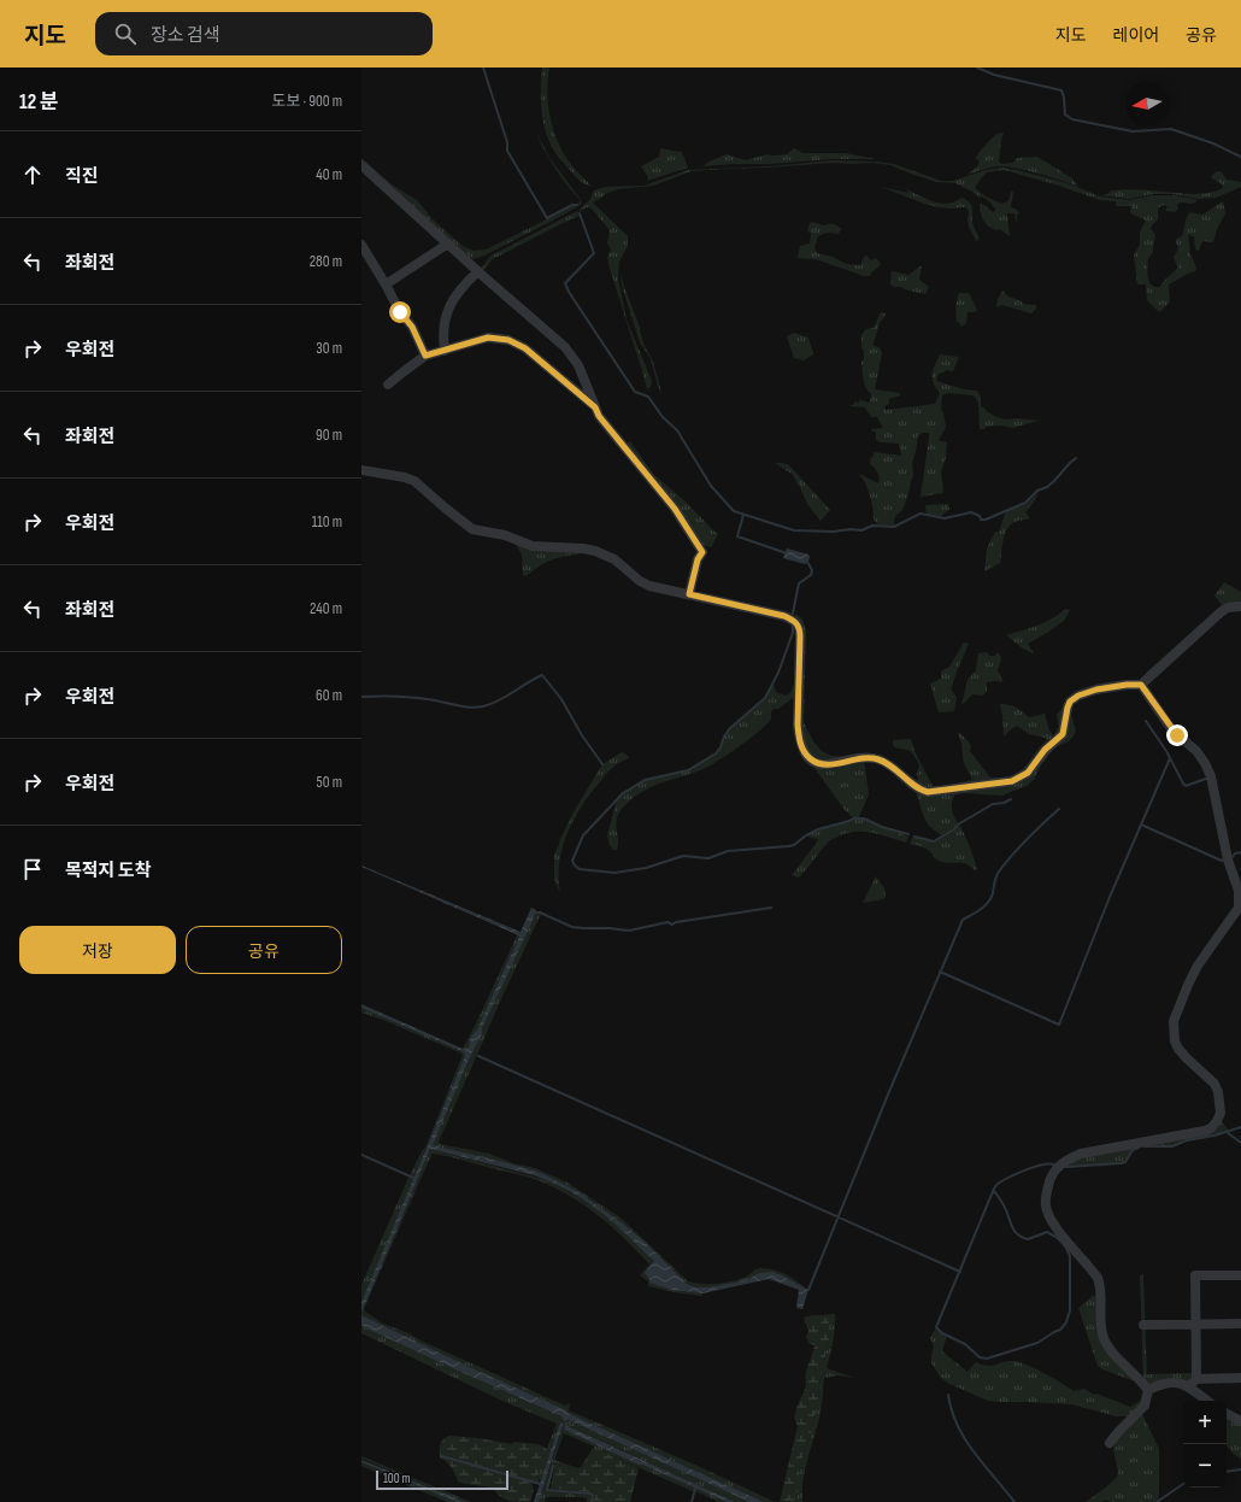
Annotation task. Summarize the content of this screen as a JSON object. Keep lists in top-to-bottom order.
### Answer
{
  "scale_bar": "100 m",
  "north": "left",
  "page": {
    "header": "지도",
    "search": "장소 검색",
    "nav": ["지도", "레이어", "공유"],
    "heading": ["12 분", "도보 · 900 m"],
    "list": [
      ["직진", "40 m"],
      ["좌회전", "280 m"],
      ["우회전", "30 m"],
      ["좌회전", "90 m"],
      ["우회전", "110 m"],
      ["좌회전", "240 m"],
      ["우회전", "60 m"],
      ["우회전", "50 m"],
      "목적지 도착"
    ],
    "buttons": ["저장", "공유"],
    "map_buttons": ["+", "−"],
    "scale": "100 m"
  }
}
